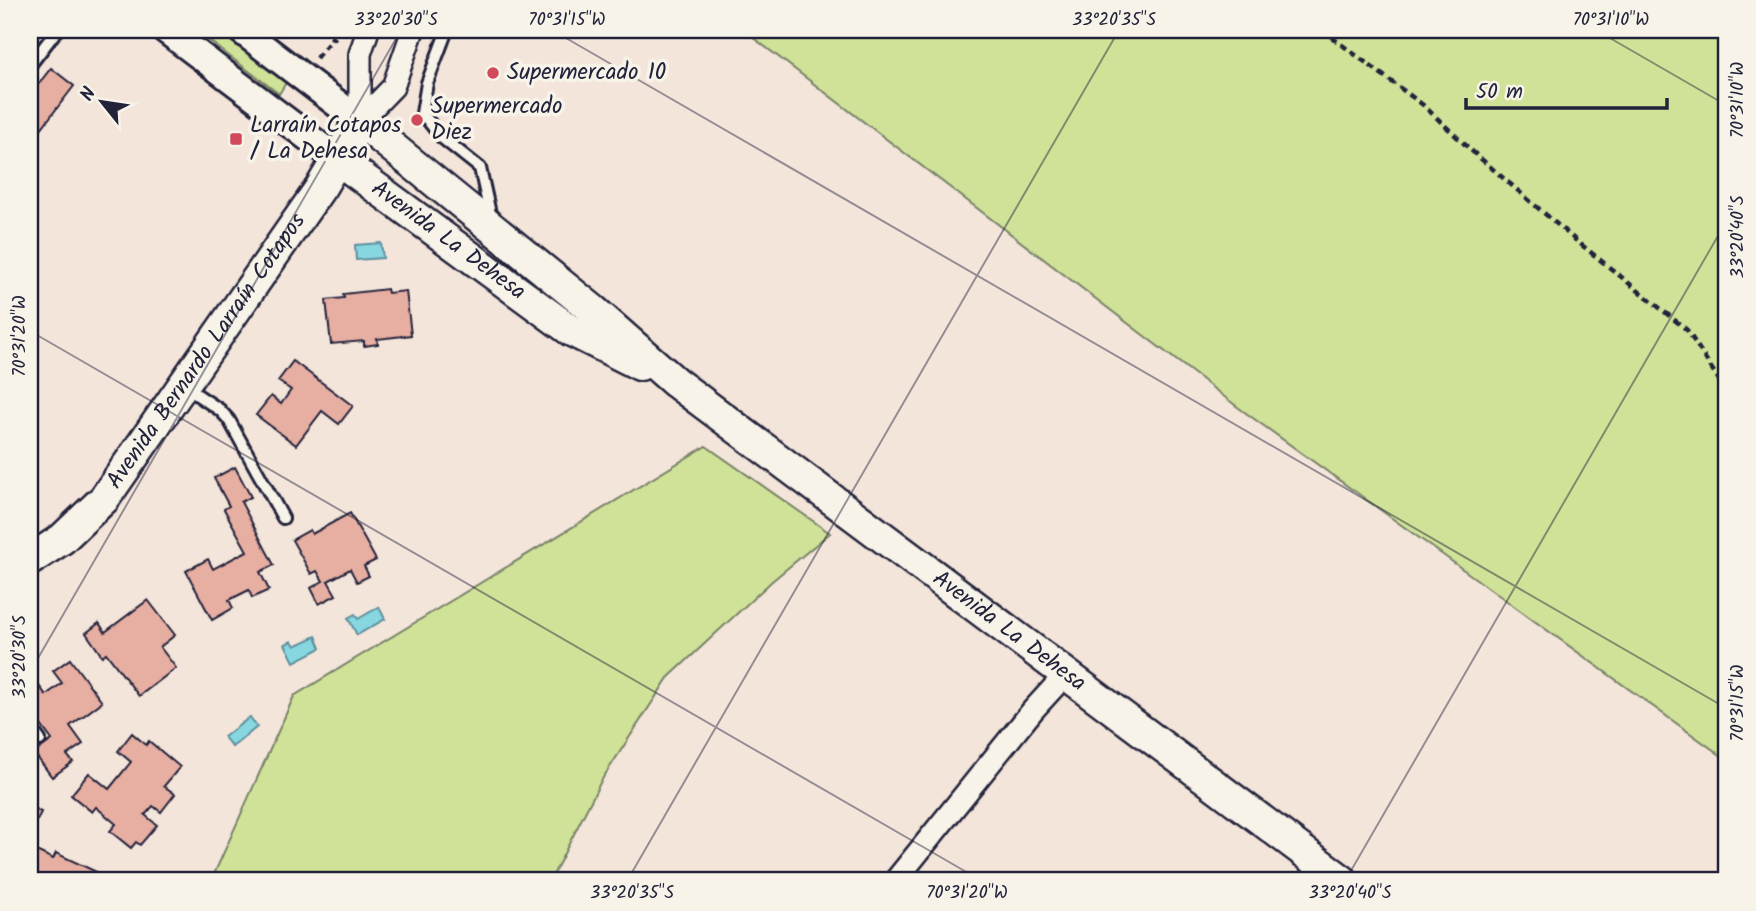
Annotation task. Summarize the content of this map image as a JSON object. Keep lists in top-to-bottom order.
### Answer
{
  "streets": {
    "main road": ["Avenida La Dehesa", "Avenida Bernardo Larraín Cotapos"]
  },
  "crossings": [
    ["Avenida La Dehesa", "Avenida Bernardo Larraín Cotapos"]
  ],
  "places": {
    "other": ["Supermercado 10", "Supermercado Diez"],
    "transit": ["Larraín Cotapos / La Dehesa"]
  },
  "scale_bar": "50 m",
  "north": "top left",
  "coordinates": [
    "33°20'30\"S",
    "70°31'15\"W",
    "33°20'35\"S",
    "70°31'10\"W",
    "33°20'40\"S",
    "70°31'20\"W"
  ]
}
